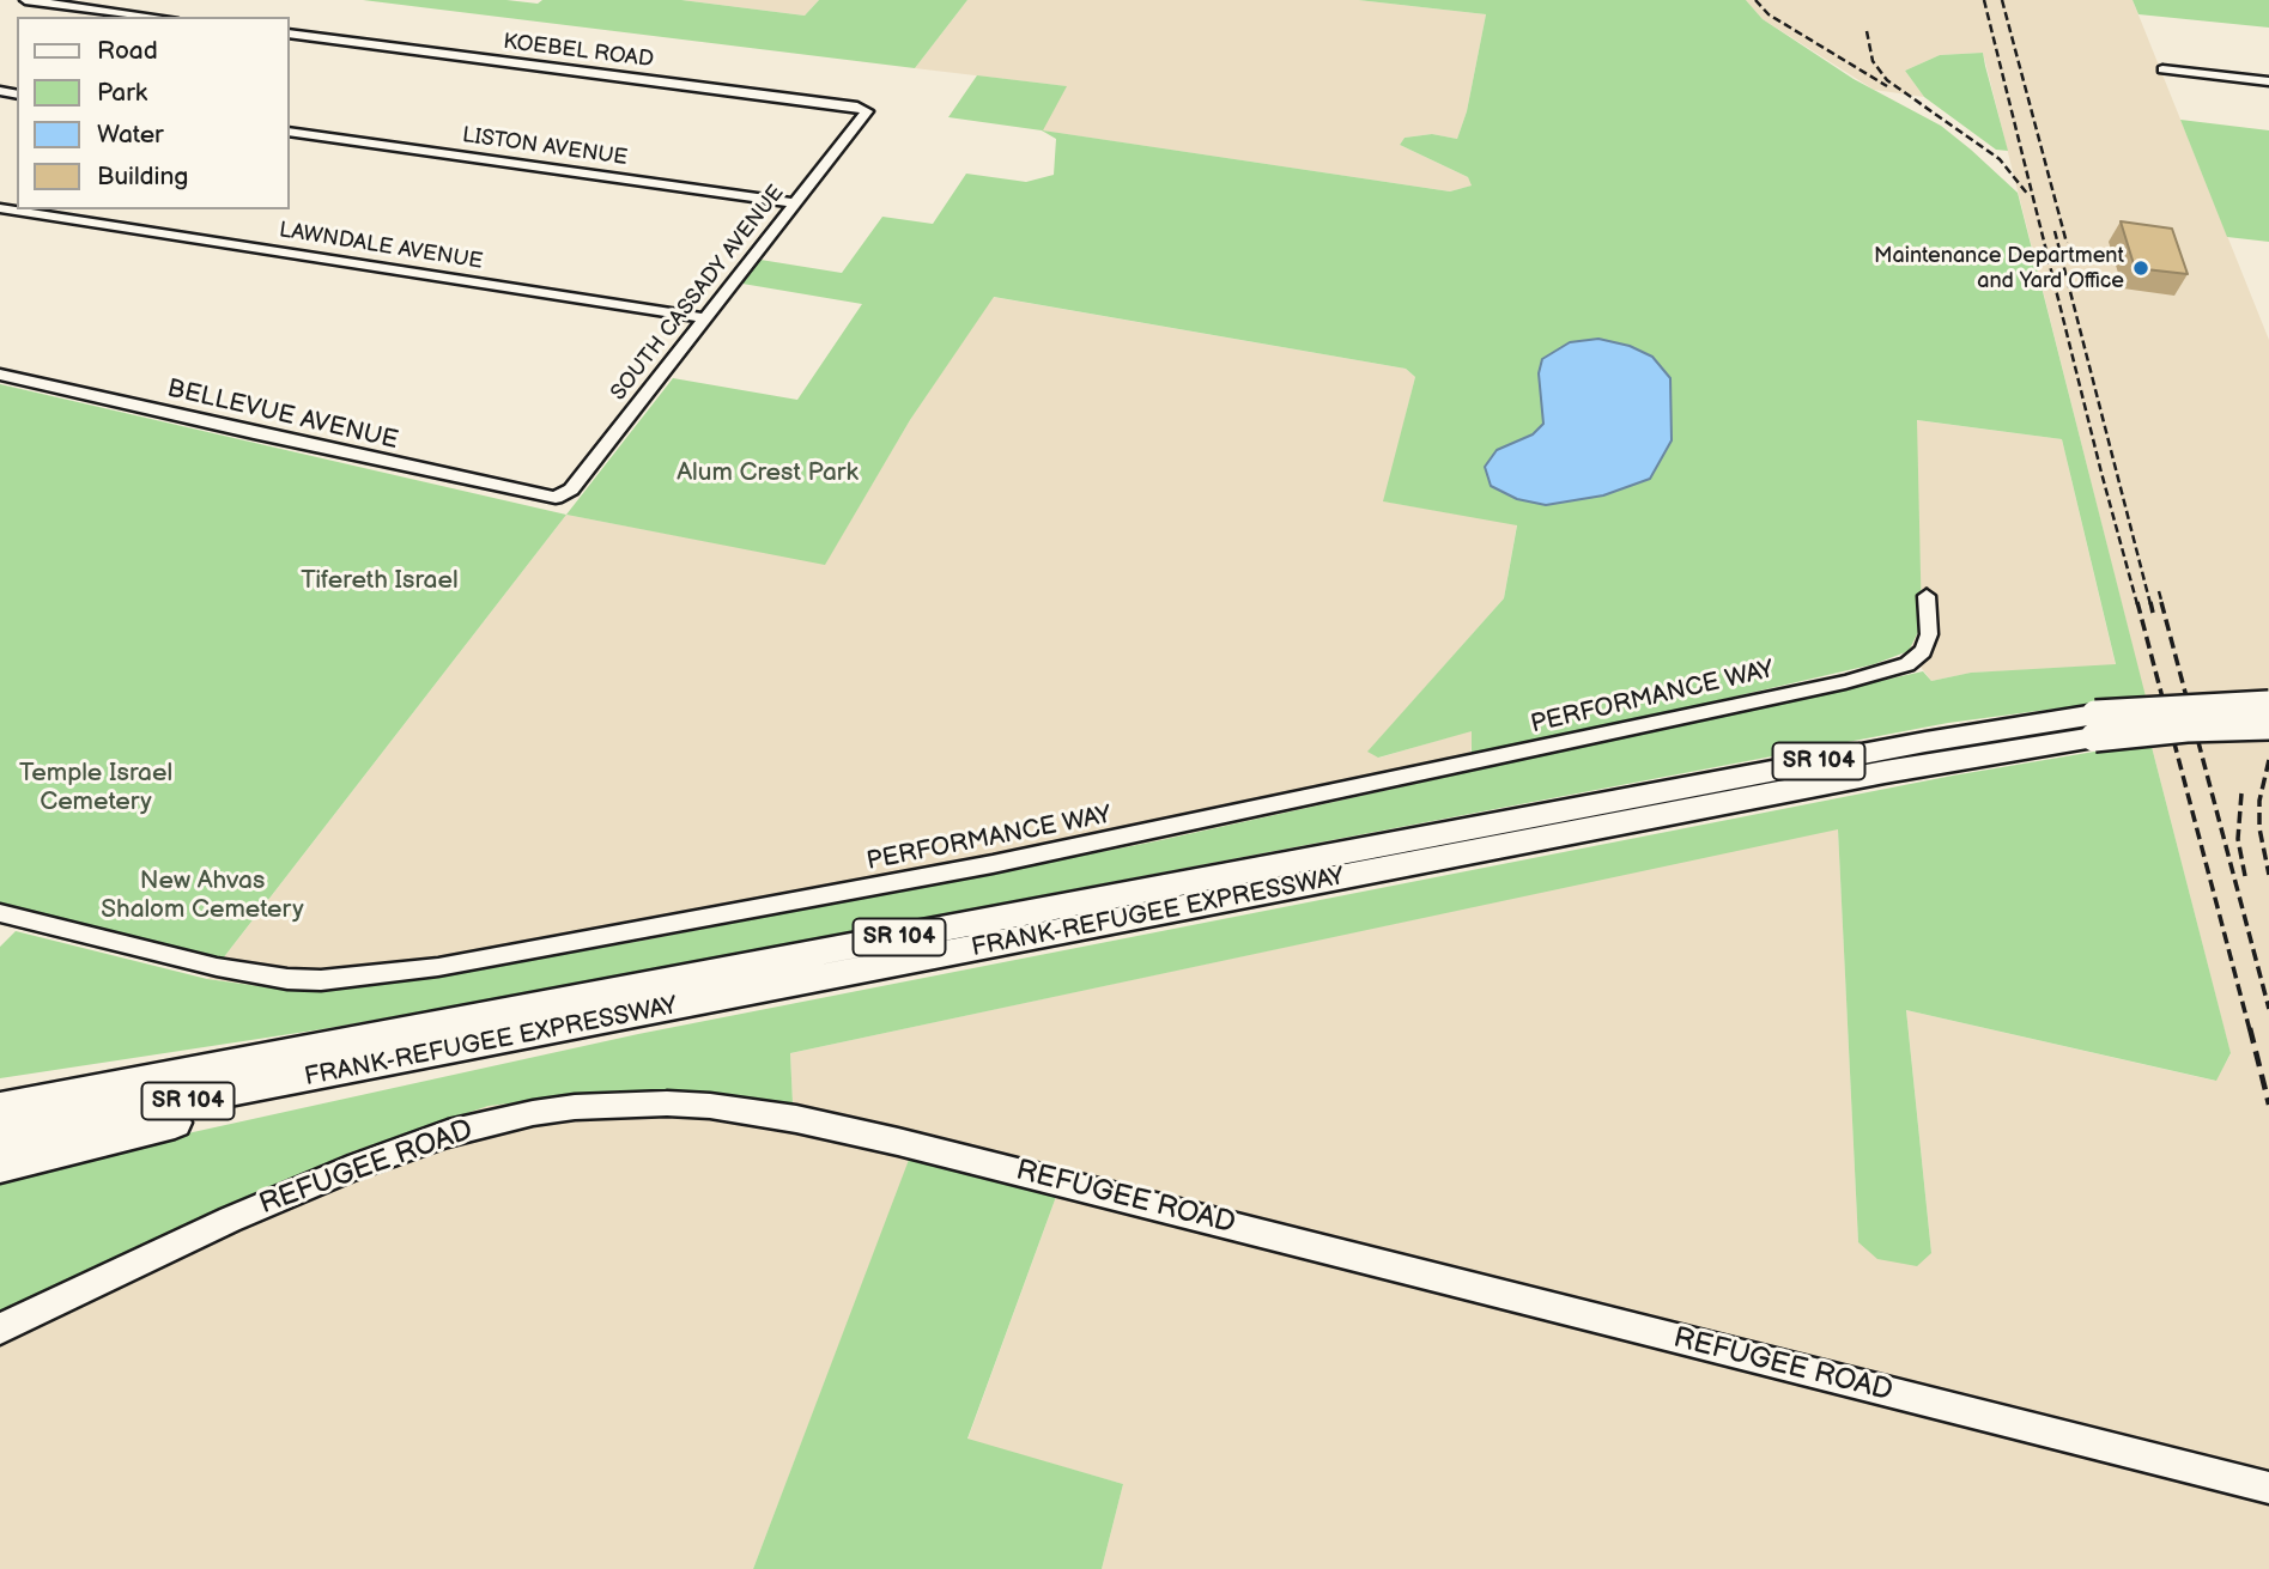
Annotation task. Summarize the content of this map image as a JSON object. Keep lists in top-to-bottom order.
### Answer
{
  "streets": {
    "highway": ["SR 104", "FRANK-REFUGEE EXPRESSWAY"],
    "main road": ["REFUGEE ROAD"],
    "street": [
      "KOEBEL ROAD",
      "LISTON AVENUE",
      "LAWNDALE AVENUE",
      "SOUTH CASSADY AVENUE",
      "BELLEVUE AVENUE",
      "PERFORMANCE WAY"
    ]
  },
  "crossings": [
    ["KOEBEL ROAD", "SOUTH CASSADY AVENUE"],
    ["LISTON AVENUE", "SOUTH CASSADY AVENUE"],
    ["LAWNDALE AVENUE", "SOUTH CASSADY AVENUE"],
    ["SOUTH CASSADY AVENUE", "BELLEVUE AVENUE"]
  ],
  "parks": [
    "Alum Crest Park",
    "Tifereth Israel",
    "Temple Israel Cemetery",
    "New Ahvas Shalom Cemetery"
  ],
  "places": ["Maintenance Department and Yard Office"],
  "legend": [
    "Road",
    "Park",
    "Water",
    "Building"
  ]
}
